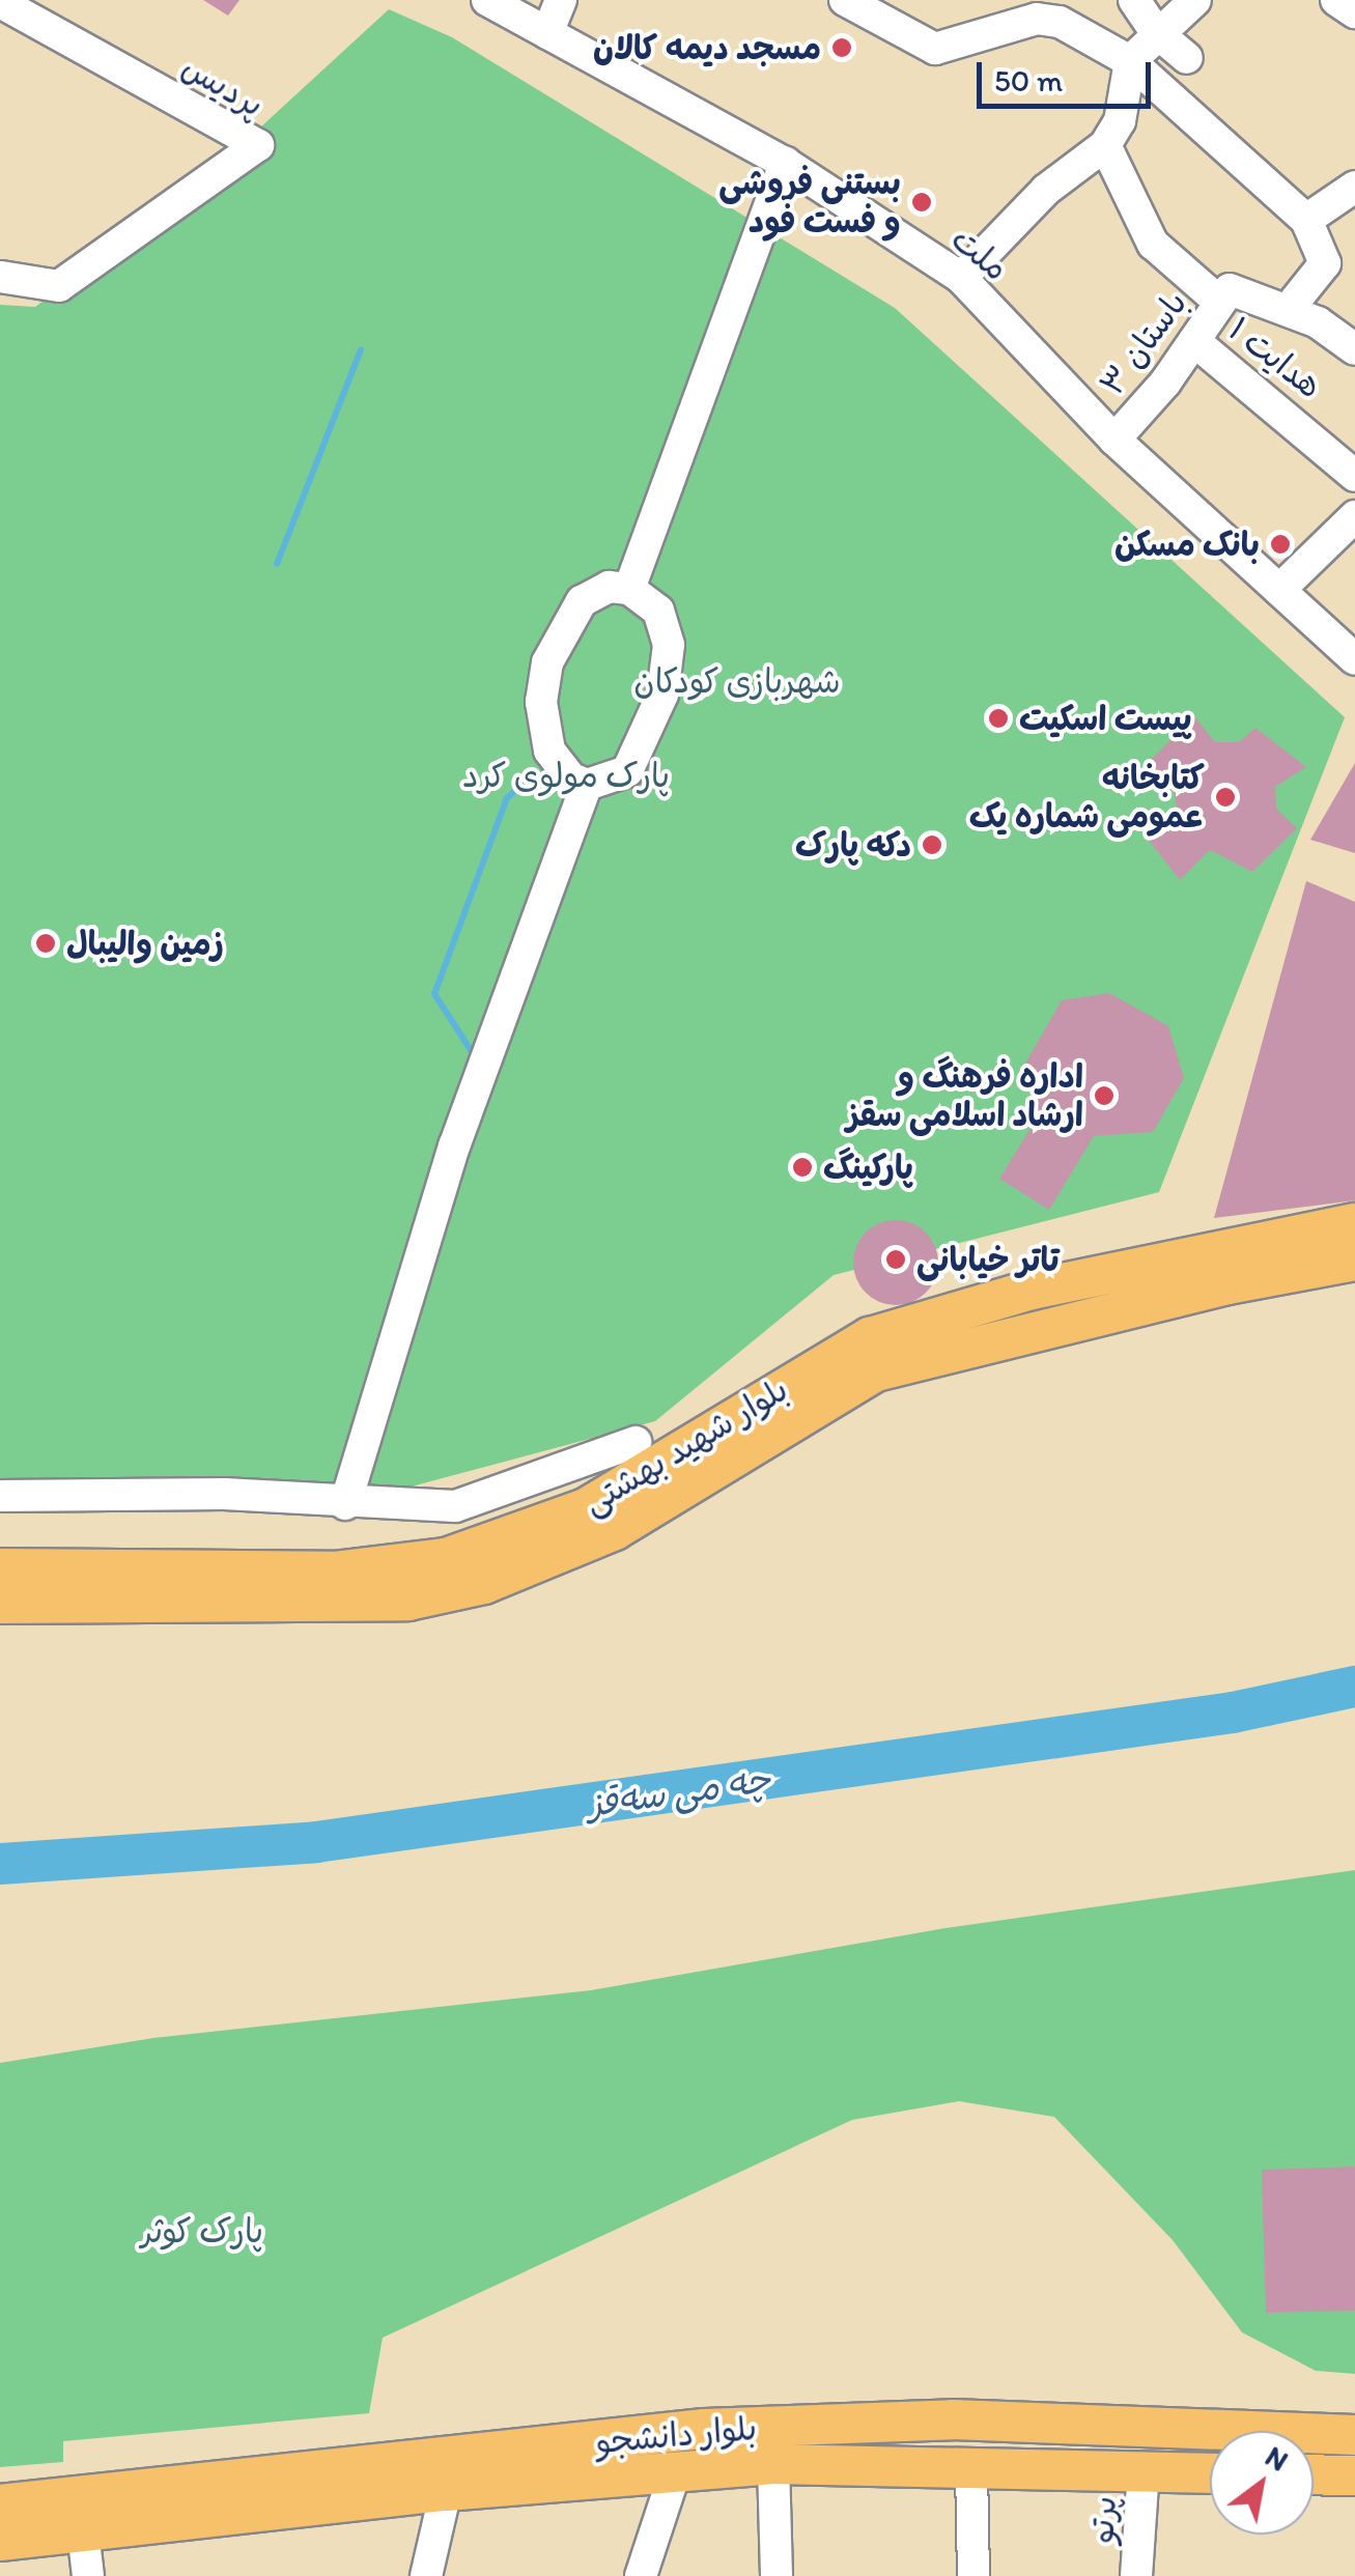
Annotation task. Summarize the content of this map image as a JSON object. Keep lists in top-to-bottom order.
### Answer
{
  "streets": {
    "main road": ["بلوار شهید بهشتی", "بلوار دانشجو"],
    "street": [
      "پردیس",
      "ملت",
      "باستان ۳",
      "هدایت ۱",
      "پرتو"
    ]
  },
  "crossings": [
    ["ملت", "باستان ۳"],
    ["باستان ۳", "هدایت ۱"],
    ["بلوار دانشجو", "پرتو"]
  ],
  "water": ["چە می سەقز"],
  "parks": ["شهربازی کودکان", "پارک مولوی کرد", "پارک کوثر"],
  "places": [
    "مسجد دیمه کالان",
    "بستنی فروشی و فست فود",
    "بانک مسکن",
    "پیست اسکیت",
    "کتابخانه عمومی شماره یک",
    "دکه پارک",
    "زمین والیبال",
    "اداره فرهنگ و ارشاد اسلامی سقز",
    "پارکینگ",
    "تاتر خیابانی"
  ],
  "scale_bar": "50 m",
  "north": "top right"
}
